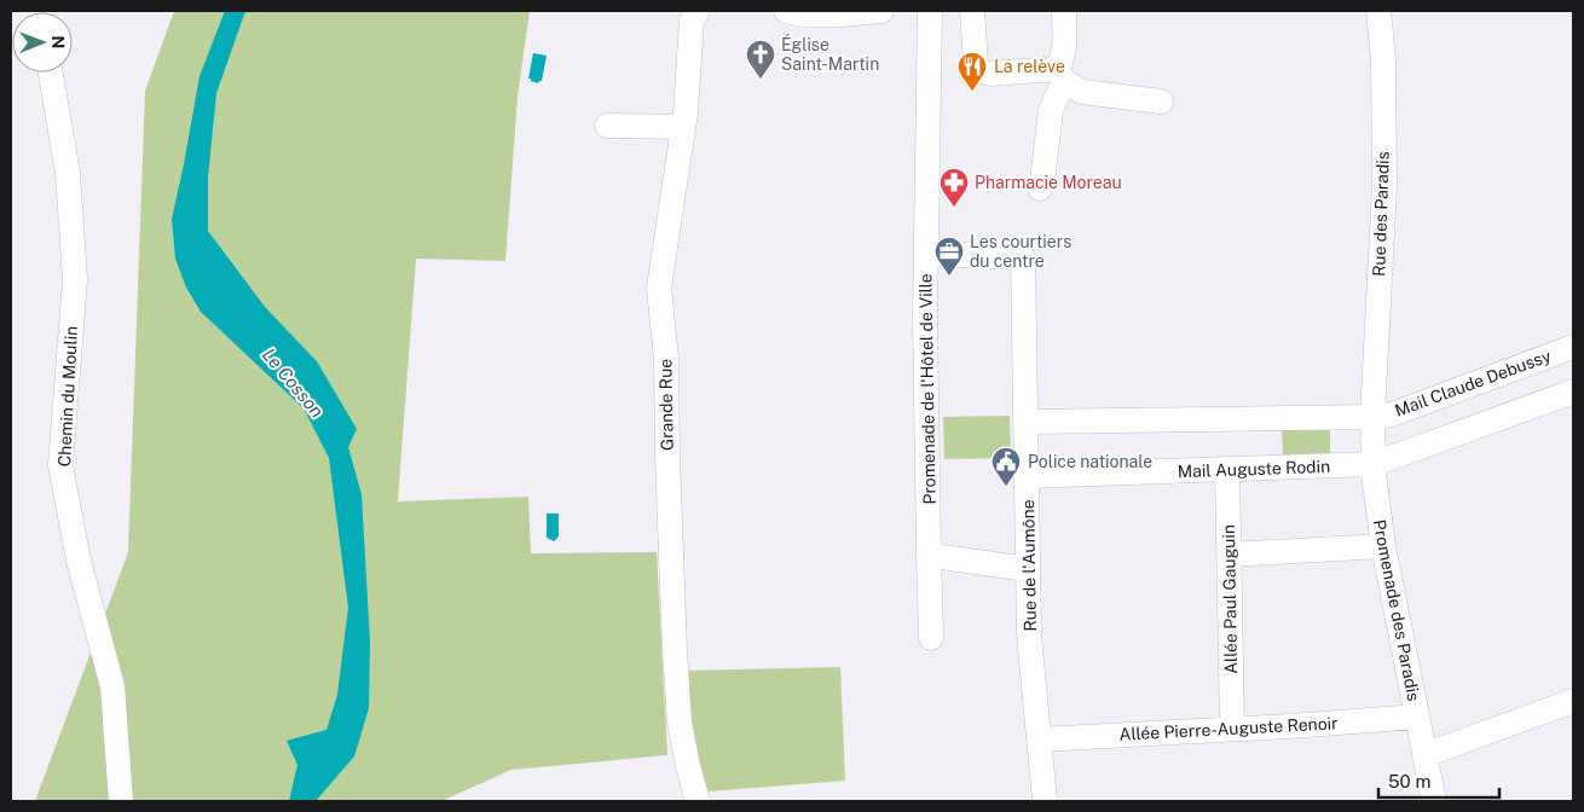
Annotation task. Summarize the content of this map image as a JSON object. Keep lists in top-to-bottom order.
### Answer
{
  "streets": {
    "street": [
      "Rue des Paradis",
      "Mail Claude Debussy",
      "Promenade de l'Hôtel de Ville",
      "Chemin du Moulin",
      "Grande Rue",
      "Mail Auguste Rodin",
      "Rue de l'Aumône",
      "Allée Paul Gauguin",
      "Promenade des Paradis",
      "Allée Pierre-Auguste Renoir"
    ]
  },
  "crossings": [
    ["Rue des Paradis", "Mail Claude Debussy"],
    ["Rue des Paradis", "Promenade des Paradis"],
    ["Mail Claude Debussy", "Promenade des Paradis"],
    ["Promenade de l'Hôtel de Ville", "Rue de l'Aumône"],
    ["Mail Auguste Rodin", "Rue de l'Aumône"],
    ["Mail Auguste Rodin", "Allée Paul Gauguin"],
    ["Mail Auguste Rodin", "Promenade des Paradis"],
    ["Rue de l'Aumône", "Allée Pierre-Auguste Renoir"],
    ["Allée Paul Gauguin", "Allée Pierre-Auguste Renoir"],
    ["Promenade des Paradis", "Allée Pierre-Auguste Renoir"]
  ],
  "water": ["Le Cosson"],
  "places": {
    "church": ["Église Saint-Martin"],
    "restaurant": ["La relève"],
    "pharmacy": ["Pharmacie Moreau"],
    "office": ["Les courtiers du centre"],
    "public building": ["Police nationale"]
  },
  "scale_bar": "50 m",
  "north": "right"
}
